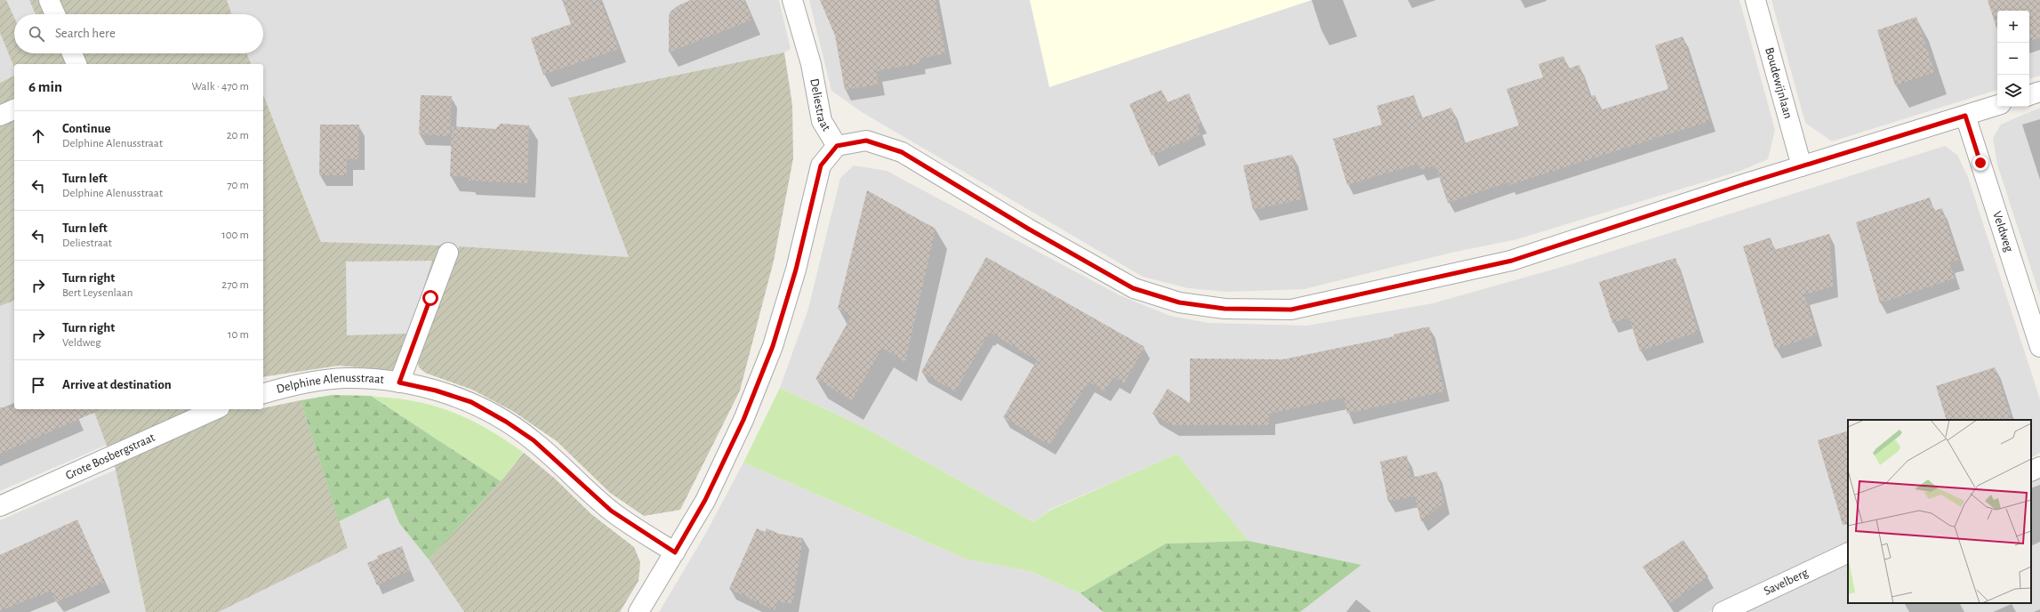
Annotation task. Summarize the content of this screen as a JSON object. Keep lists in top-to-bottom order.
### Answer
{
  "streets": {
    "street": [
      "Boudewijnlaan",
      "Deliestraat",
      "Veldweg",
      "Delphine Alenusstraat",
      "Grote Bosbergstraat",
      "Savelberg"
    ]
  },
  "crossings": [
    ["Deliestraat", "Delphine Alenusstraat"]
  ],
  "page": {
    "map_buttons": ["+", "−"],
    "search": "Search here",
    "heading": ["6 min", "Walk · 470 m"],
    "list": [
      ["Continue", "Delphine Alenusstraat", "20 m"],
      ["Turn left", "Delphine Alenusstraat", "70 m"],
      ["Turn left", "Deliestraat", "100 m"],
      ["Turn right", "Bert Leysenlaan", "270 m"],
      ["Turn right", "Veldweg", "10 m"],
      "Arrive at destination"
    ]
  }
}
